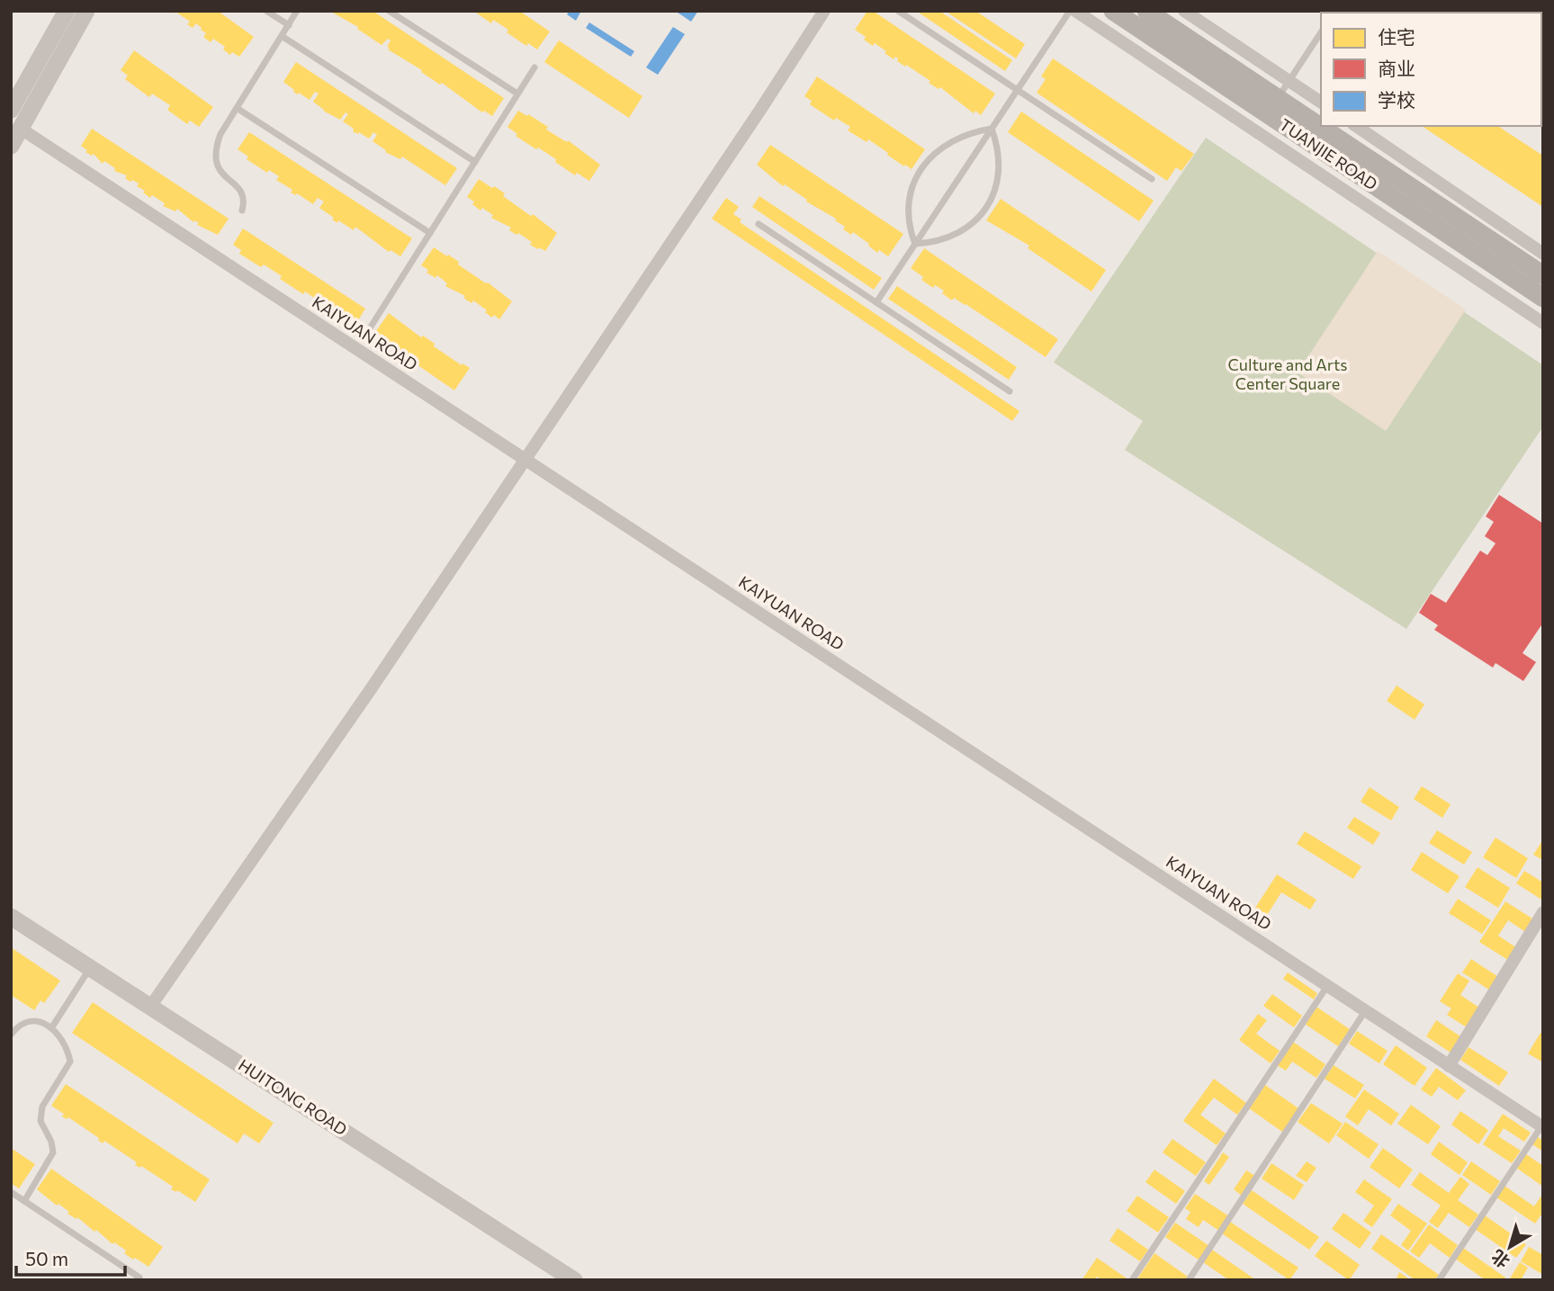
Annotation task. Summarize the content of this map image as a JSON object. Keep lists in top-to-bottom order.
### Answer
{
  "streets": {
    "main road": ["TUANJIE ROAD"],
    "street": ["KAIYUAN ROAD", "HUITONG ROAD"]
  },
  "parks": ["Culture and Arts Center Square"],
  "legend": ["住宅", "商业", "学校"],
  "scale_bar": "50 m",
  "north": "bottom left"
}
